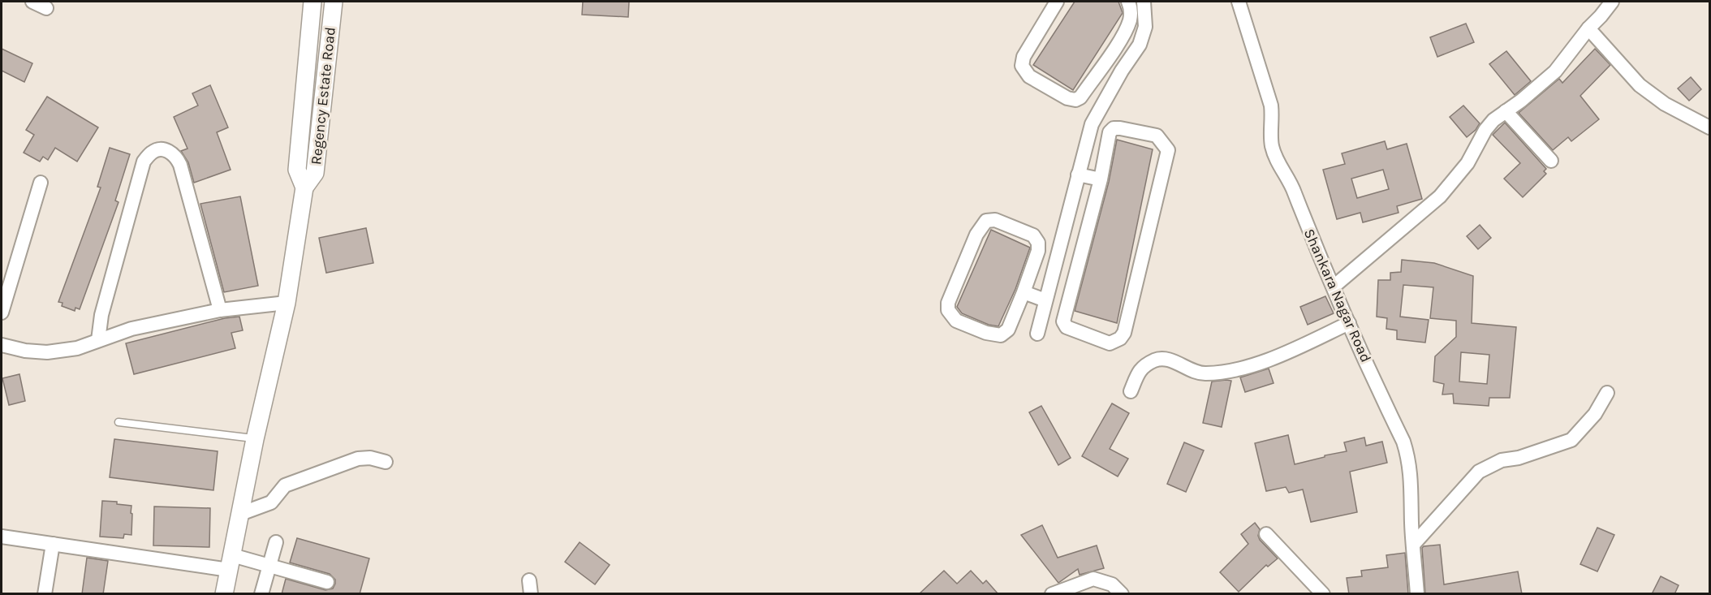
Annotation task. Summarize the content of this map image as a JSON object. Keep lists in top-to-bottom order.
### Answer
{
  "streets": {
    "street": ["Regency Estate Road", "Shankara Nagar Road"]
  }
}
